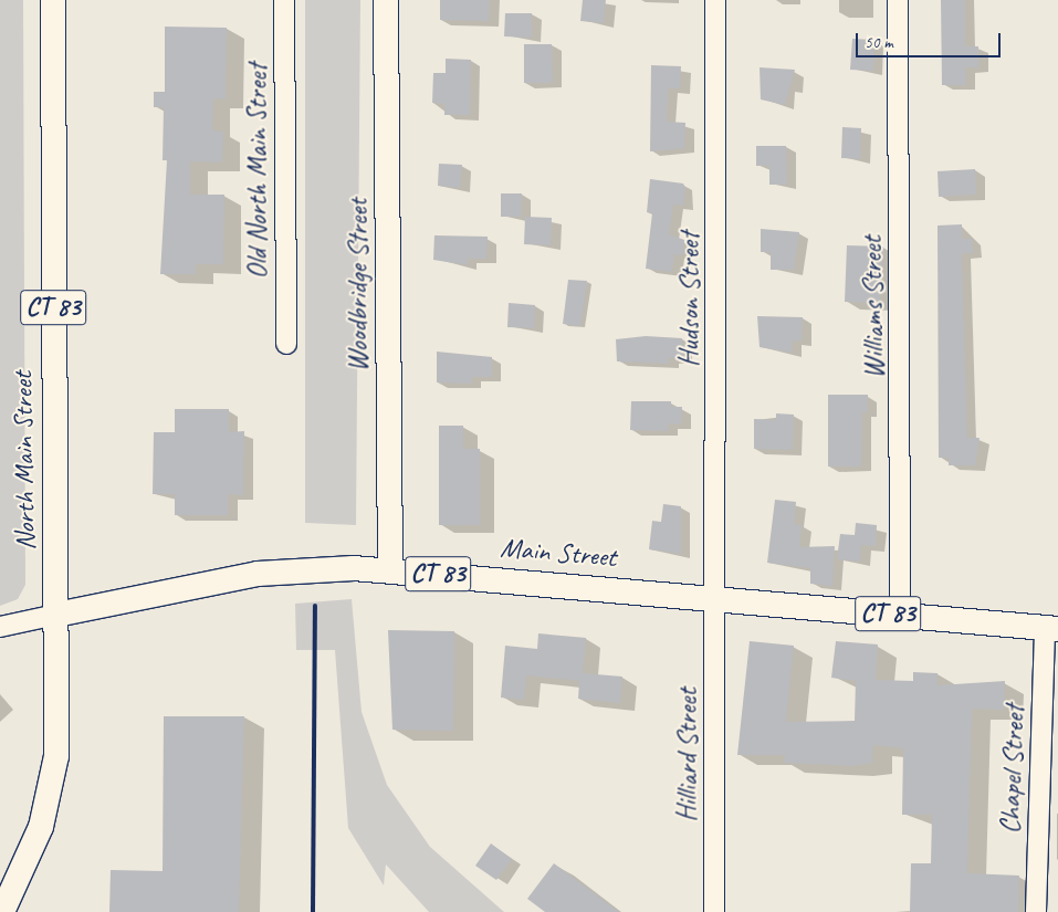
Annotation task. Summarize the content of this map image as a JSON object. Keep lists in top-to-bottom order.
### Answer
{
  "streets": {
    "main road": [
      "Woodbridge Street",
      "CT 83",
      "North Main Street",
      "Main Street"
    ],
    "street": [
      "Old North Main Street",
      "Hudson Street",
      "Williams Street",
      "Hilliard Street",
      "Chapel Street"
    ]
  },
  "crossings": [
    ["Woodbridge Street", "Main Street"],
    ["Hudson Street", "Main Street"],
    ["Hudson Street", "Hilliard Street"],
    ["Williams Street", "Main Street"],
    ["North Main Street", "Main Street"],
    ["Main Street", "Hilliard Street"],
    ["Main Street", "Chapel Street"]
  ],
  "scale_bar": "50 m"
}
